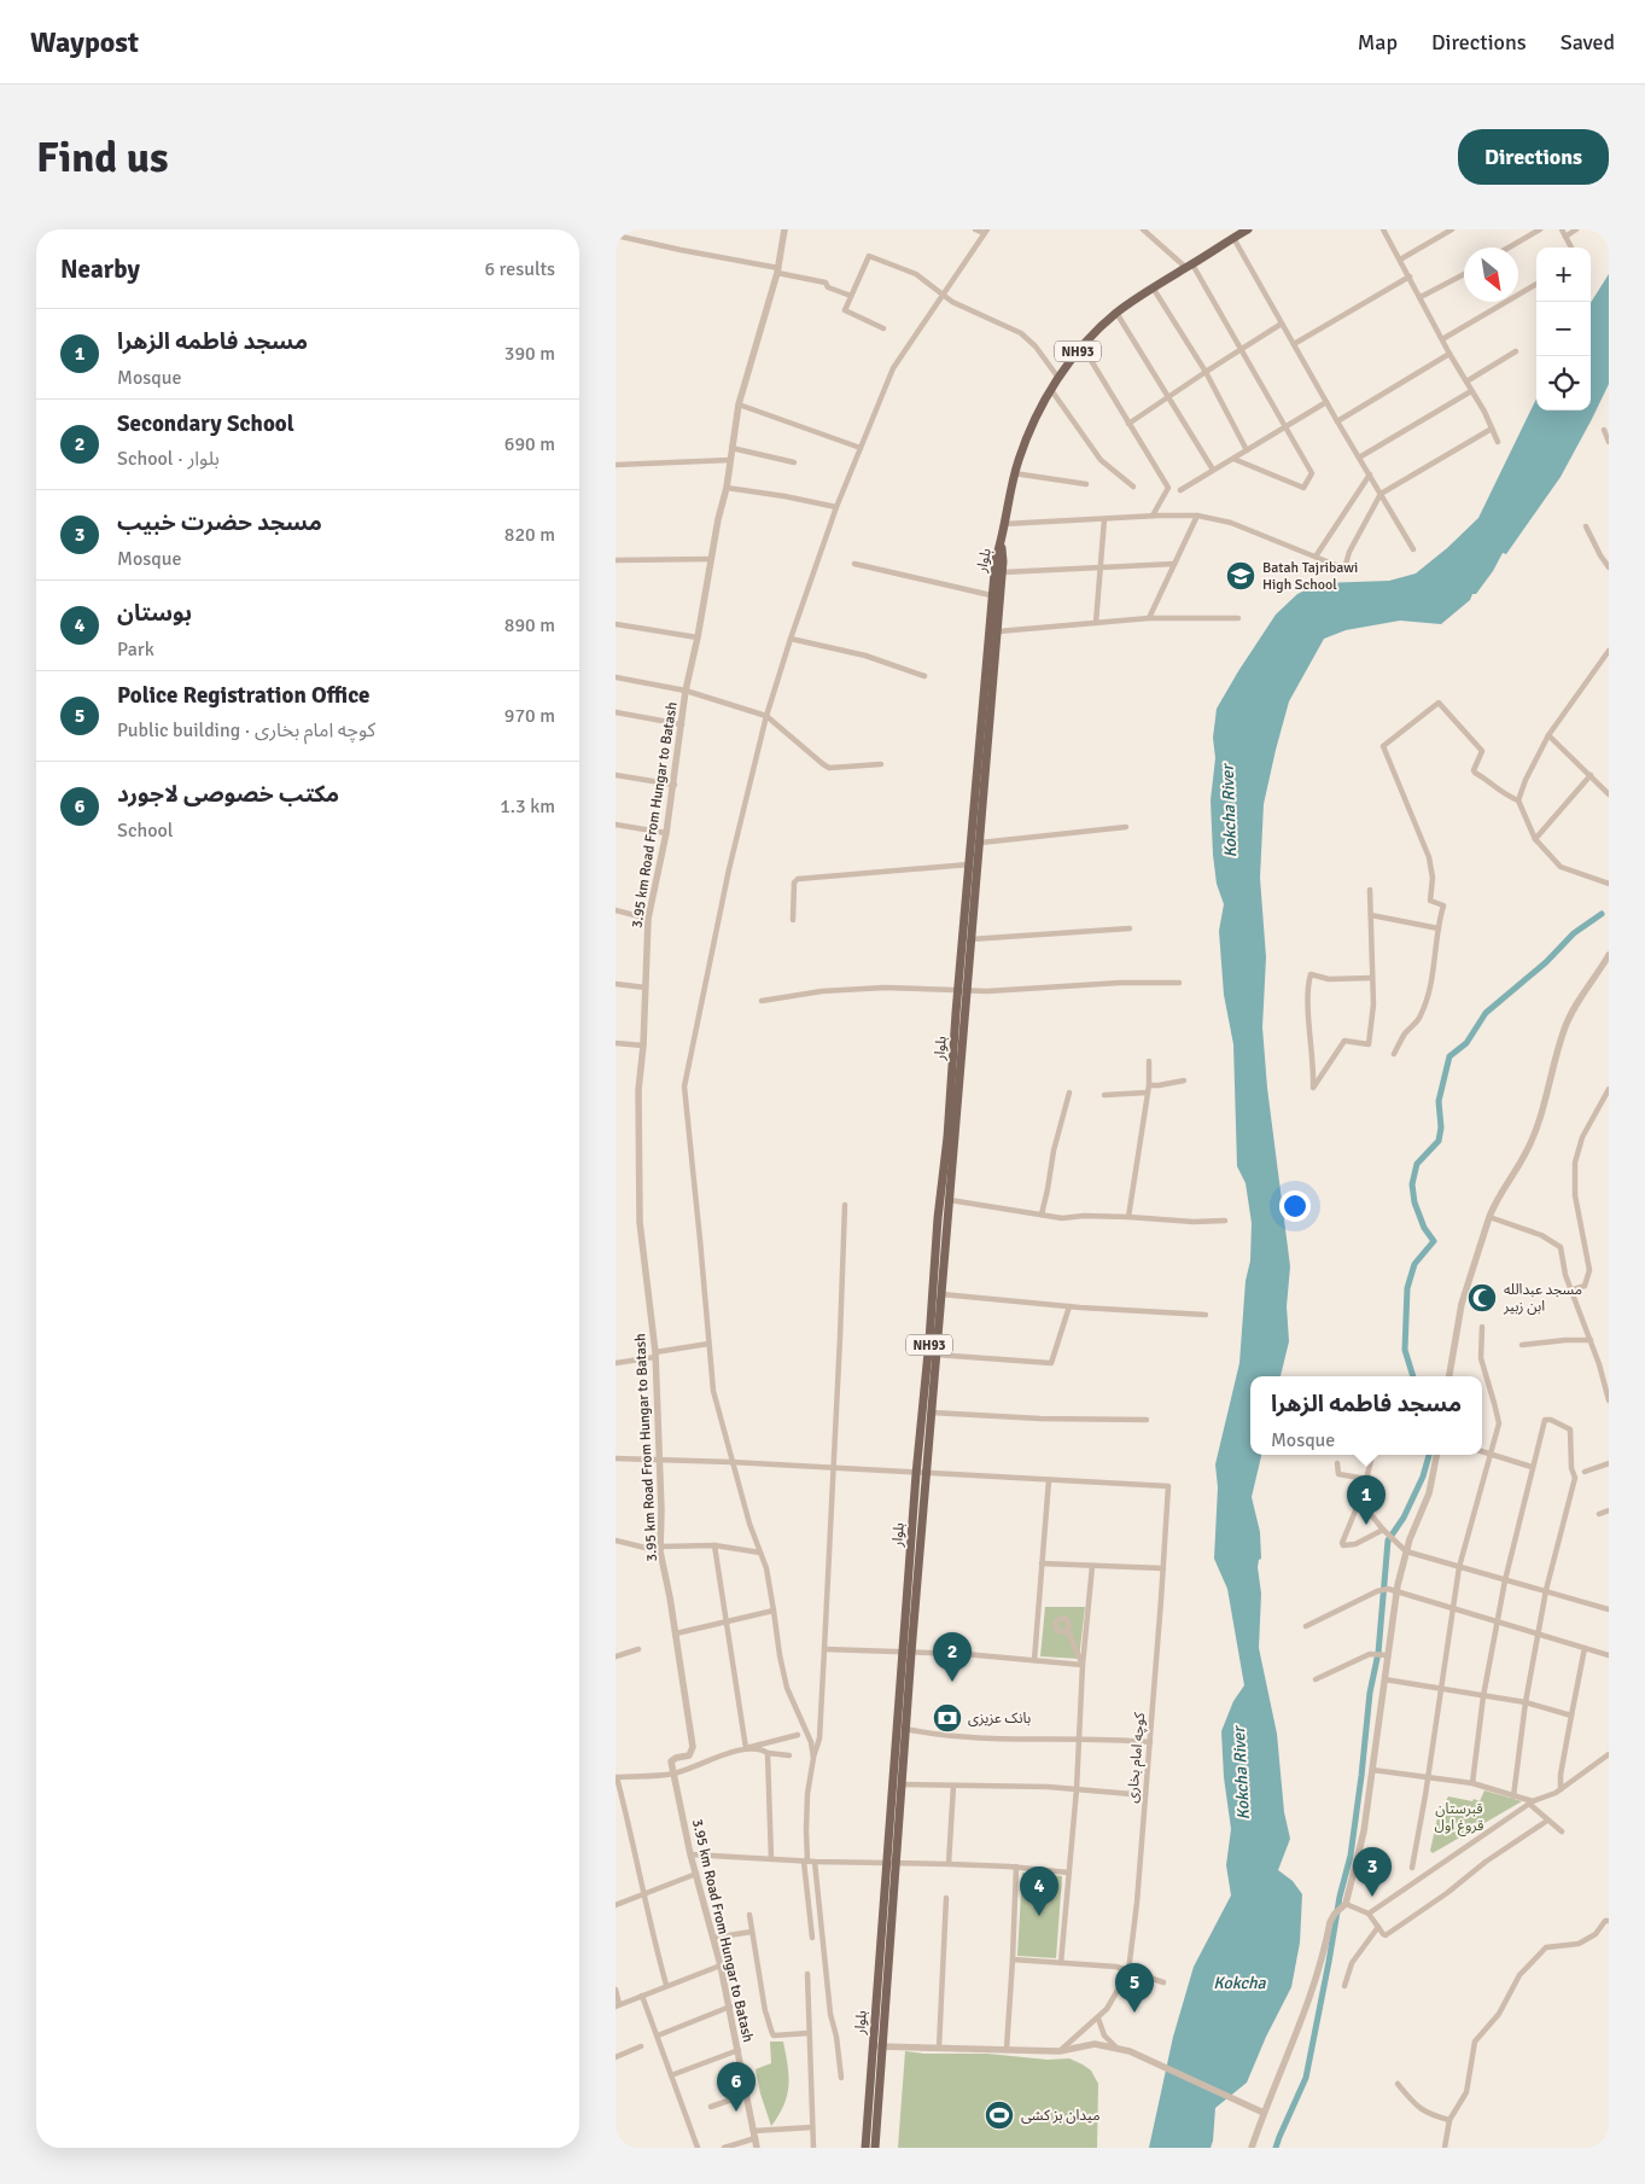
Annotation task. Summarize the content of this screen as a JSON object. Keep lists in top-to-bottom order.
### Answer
{
  "streets": {
    "main road": ["NH93", "بلوار"],
    "street": ["3.95 km Road From Hungar to Batash", "کوچه امام بخاری"]
  },
  "crossings": [
    ["NH93", "بلوار"]
  ],
  "water": ["Kokcha River", "Kokcha"],
  "parks": ["قبرستان قروغ اول"],
  "places": {
    "school or university": ["Batah Tajribawi High School"],
    "mosque": ["مسجد عبدالله ابن زبیر"],
    "bank": ["بانک عزیزی"],
    "sports": ["میدان بز کشی"]
  },
  "north": "bottom right",
  "page": {
    "header": "Waypost",
    "nav": ["Map", "Directions", "Saved"],
    "buttons": "Directions",
    "title": "Find us",
    "heading": ["Nearby", "6 results"],
    "map_buttons": ["+", "−"],
    "list": [
      {
        "mark": "1",
        "name": "مسجد فاطمه الزهرا",
        "note": "Mosque",
        "value": "390 m"
      },
      {
        "mark": "2",
        "name": "Secondary School",
        "note": "School · بلوار",
        "value": "690 m"
      },
      {
        "mark": "3",
        "name": "مسجد حضرت خبیب",
        "note": "Mosque",
        "value": "820 m"
      },
      {
        "mark": "4",
        "name": "بوستان",
        "note": "Park",
        "value": "890 m"
      },
      {
        "mark": "5",
        "name": "Police Registration Office",
        "note": "Public building · کوچه امام بخاری",
        "value": "970 m"
      },
      {
        "mark": "6",
        "name": "مکتب خصوصی لاجورد",
        "note": "School",
        "value": "1.3 km"
      }
    ],
    "popup": ["مسجد فاطمه الزهرا", "Mosque"],
    "pins": [
      "1",
      "2",
      "3",
      "4",
      "5",
      "6"
    ]
  }
}
